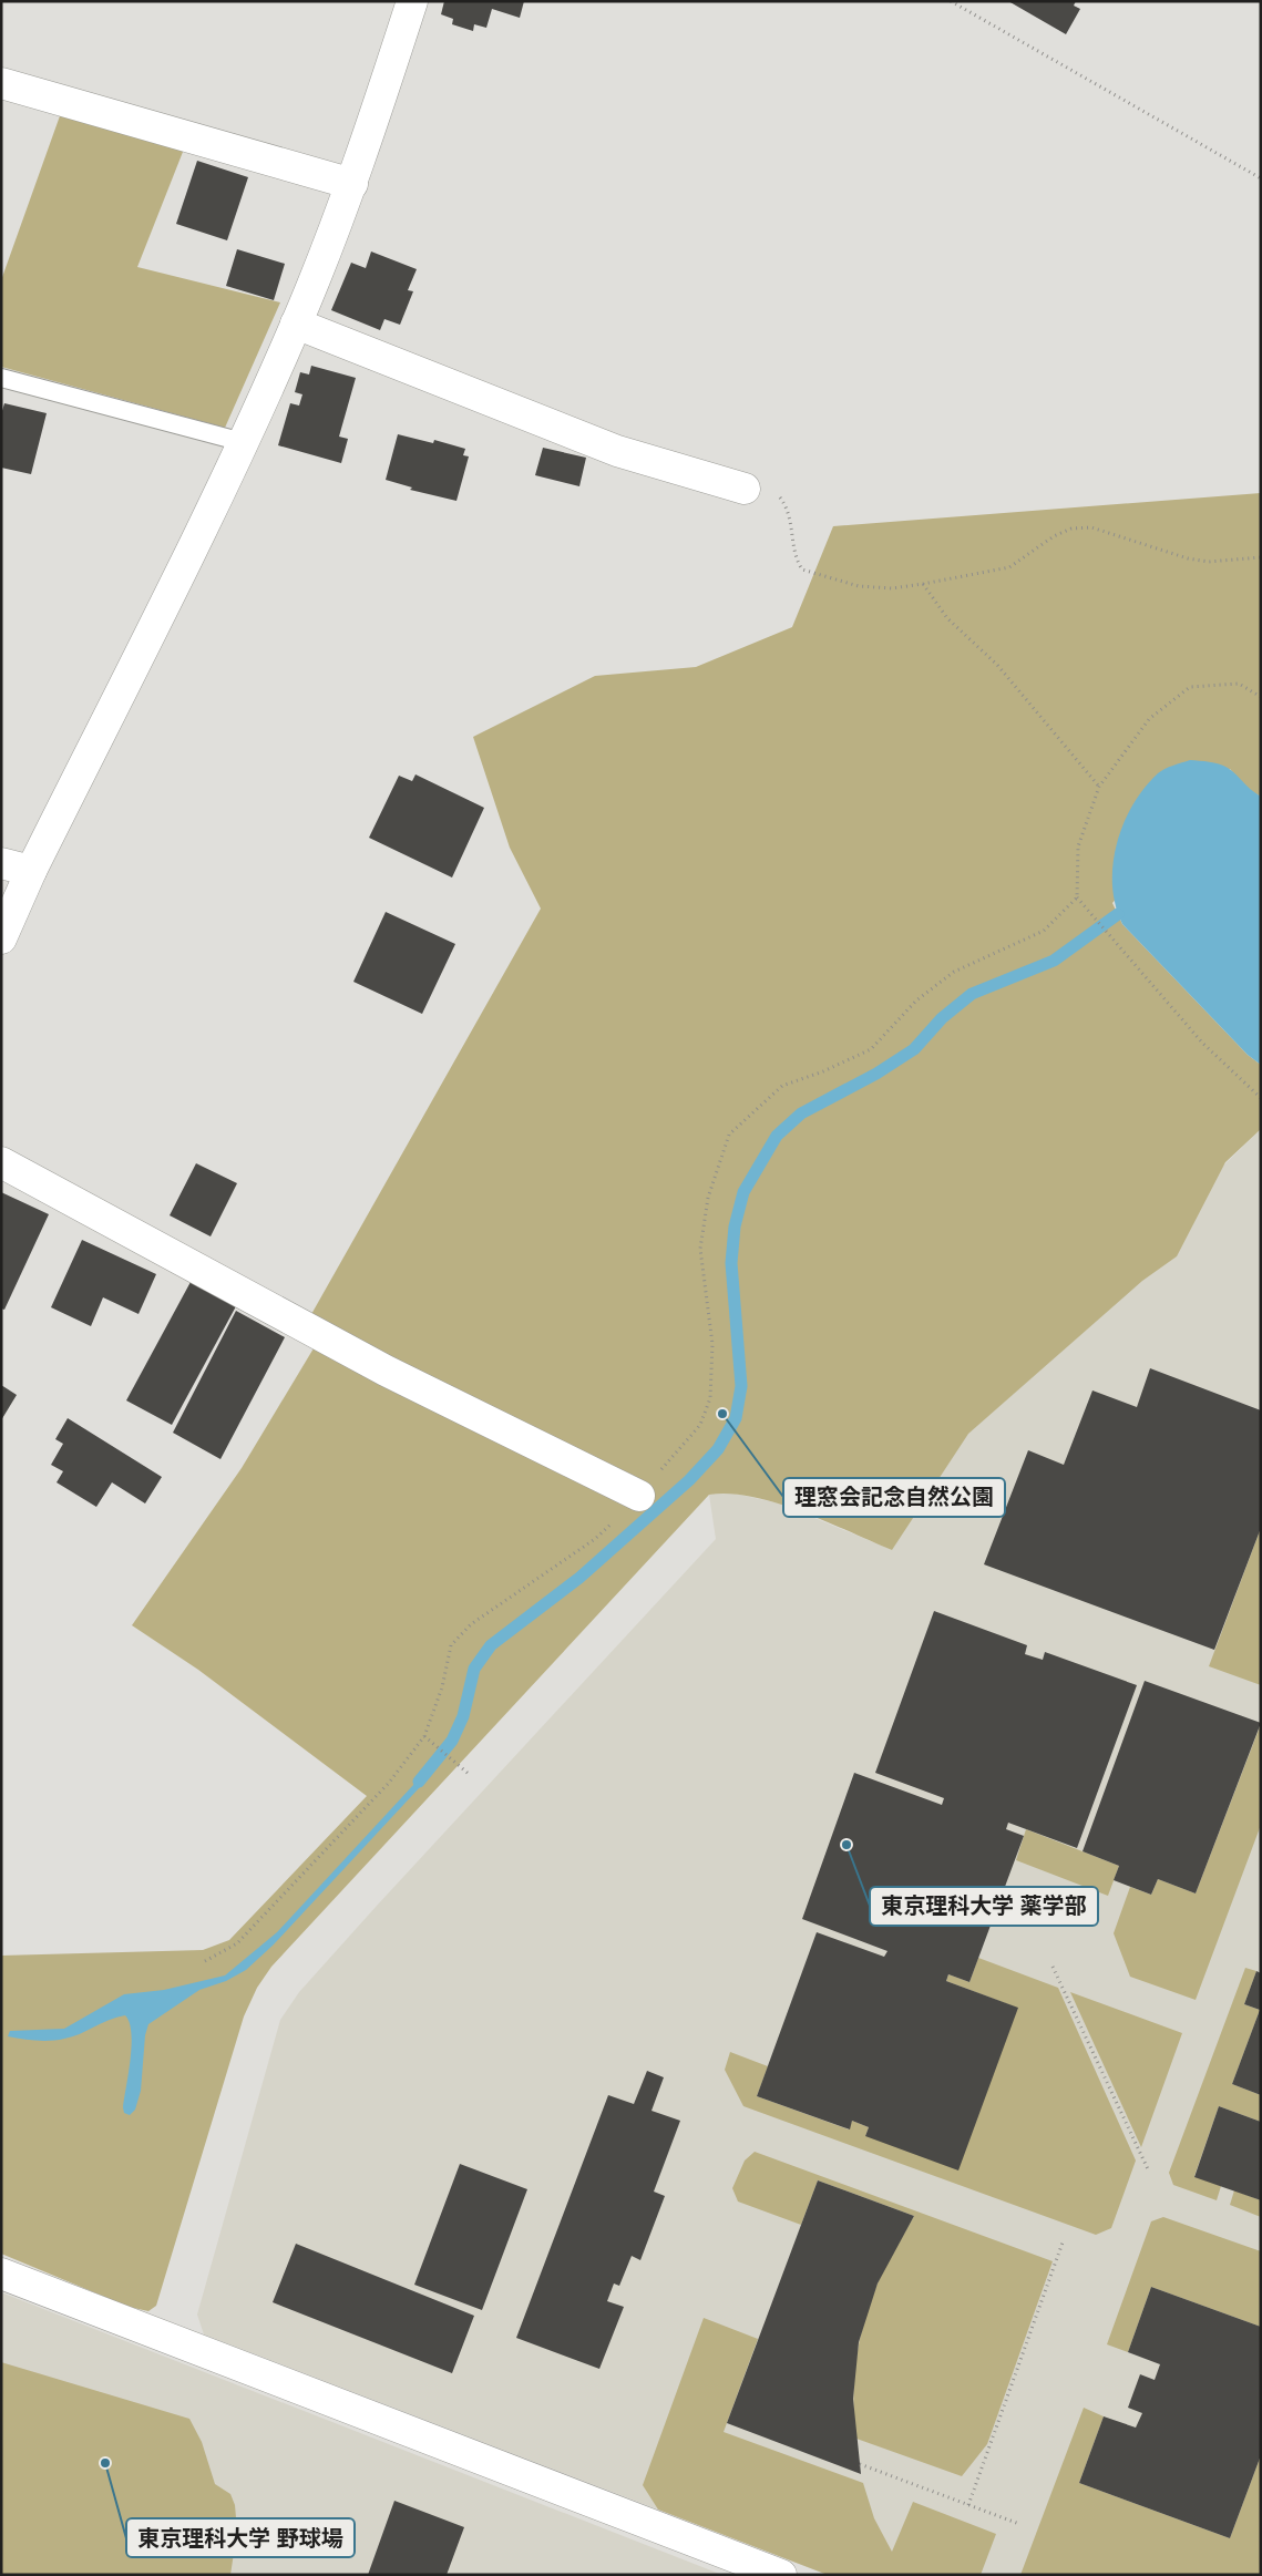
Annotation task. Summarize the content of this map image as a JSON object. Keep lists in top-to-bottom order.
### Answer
{
  "places": ["理窓会記念自然公園", "東京理科大学 薬学部", "東京理科大学 野球場"]
}
